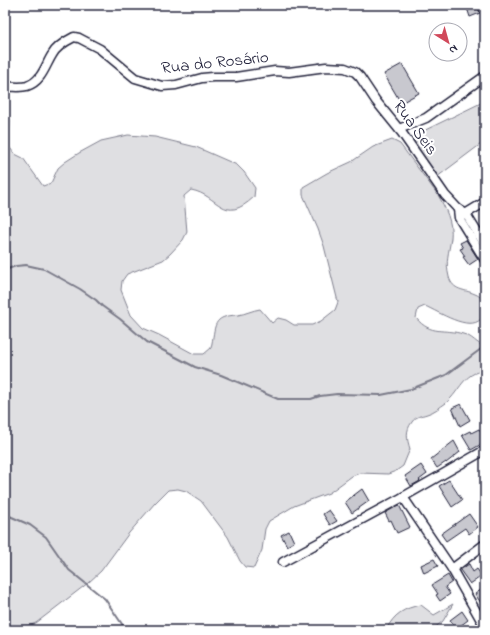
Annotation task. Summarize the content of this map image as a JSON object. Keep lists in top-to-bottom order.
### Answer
{
  "streets": {
    "street": ["Rua do Rosário", "Rua Seis"]
  },
  "crossings": [
    ["Rua do Rosário", "Rua Seis"]
  ],
  "north": "bottom right"
}
